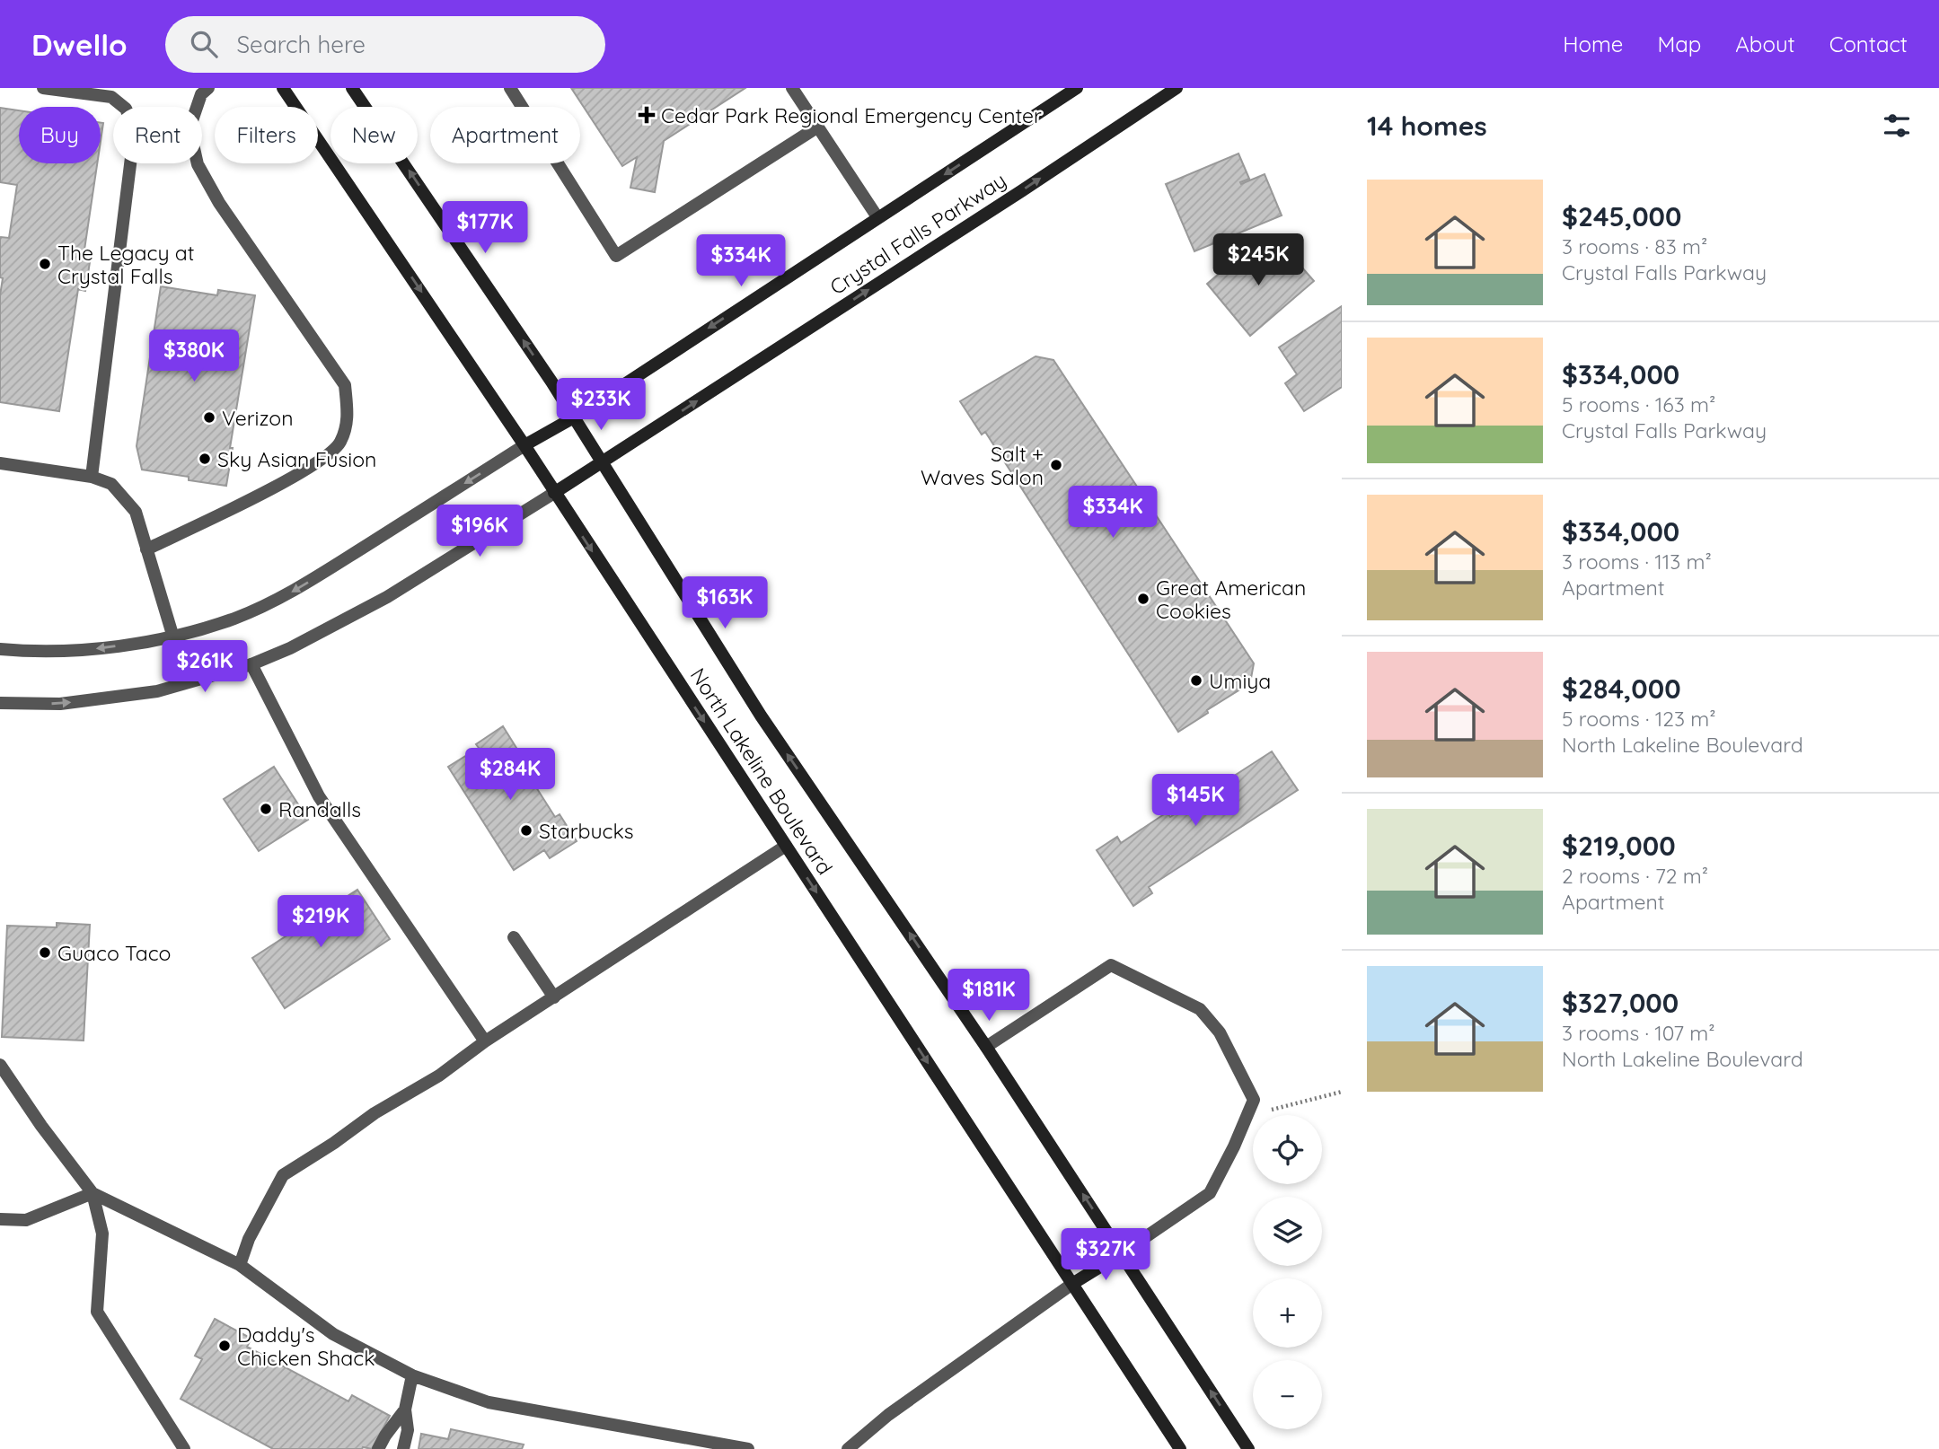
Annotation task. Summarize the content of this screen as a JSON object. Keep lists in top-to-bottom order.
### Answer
{
  "streets": {
    "main road": ["Crystal Falls Parkway", "North Lakeline Boulevard"]
  },
  "crossings": [
    ["Crystal Falls Parkway", "North Lakeline Boulevard"]
  ],
  "places": {
    "health": ["Cedar Park Regional Emergency Center"],
    "other": [
      "The Legacy at Crystal Falls",
      "Verizon",
      "Sky Asian Fusion",
      "Salt + Waves Salon",
      "Great American Cookies",
      "Umiya",
      "Randalls",
      "Starbucks",
      "Guaco Taco",
      "Daddy's Chicken Shack"
    ]
  },
  "page": {
    "header": "Dwello",
    "search": "Search here",
    "nav": [
      "Home",
      "Map",
      "About",
      "Contact"
    ],
    "heading": "14 homes",
    "chip": [
      "Buy",
      "Rent",
      "Filters",
      "New",
      "Apartment"
    ],
    "list": [
      {
        "name": "$245,000",
        "note": "3 rooms · 83 m² · Crystal Falls Parkway"
      },
      {
        "name": "$334,000",
        "note": "5 rooms · 163 m² · Crystal Falls Parkway"
      },
      {
        "name": "$334,000",
        "note": "3 rooms · 113 m² · Apartment"
      },
      {
        "name": "$284,000",
        "note": "5 rooms · 123 m² · North Lakeline Boulevard"
      },
      {
        "name": "$219,000",
        "note": "2 rooms · 72 m² · Apartment"
      },
      {
        "name": "$327,000",
        "note": "3 rooms · 107 m² · North Lakeline Boulevard"
      }
    ],
    "price": [
      "$177K",
      "$245K",
      "$334K",
      "$380K",
      "$233K",
      "$334K",
      "$196K",
      "$163K",
      "$261K",
      "$284K",
      "$145K",
      "$219K",
      "$181K",
      "$327K"
    ],
    "map_buttons": ["+", "−"]
  }
}
